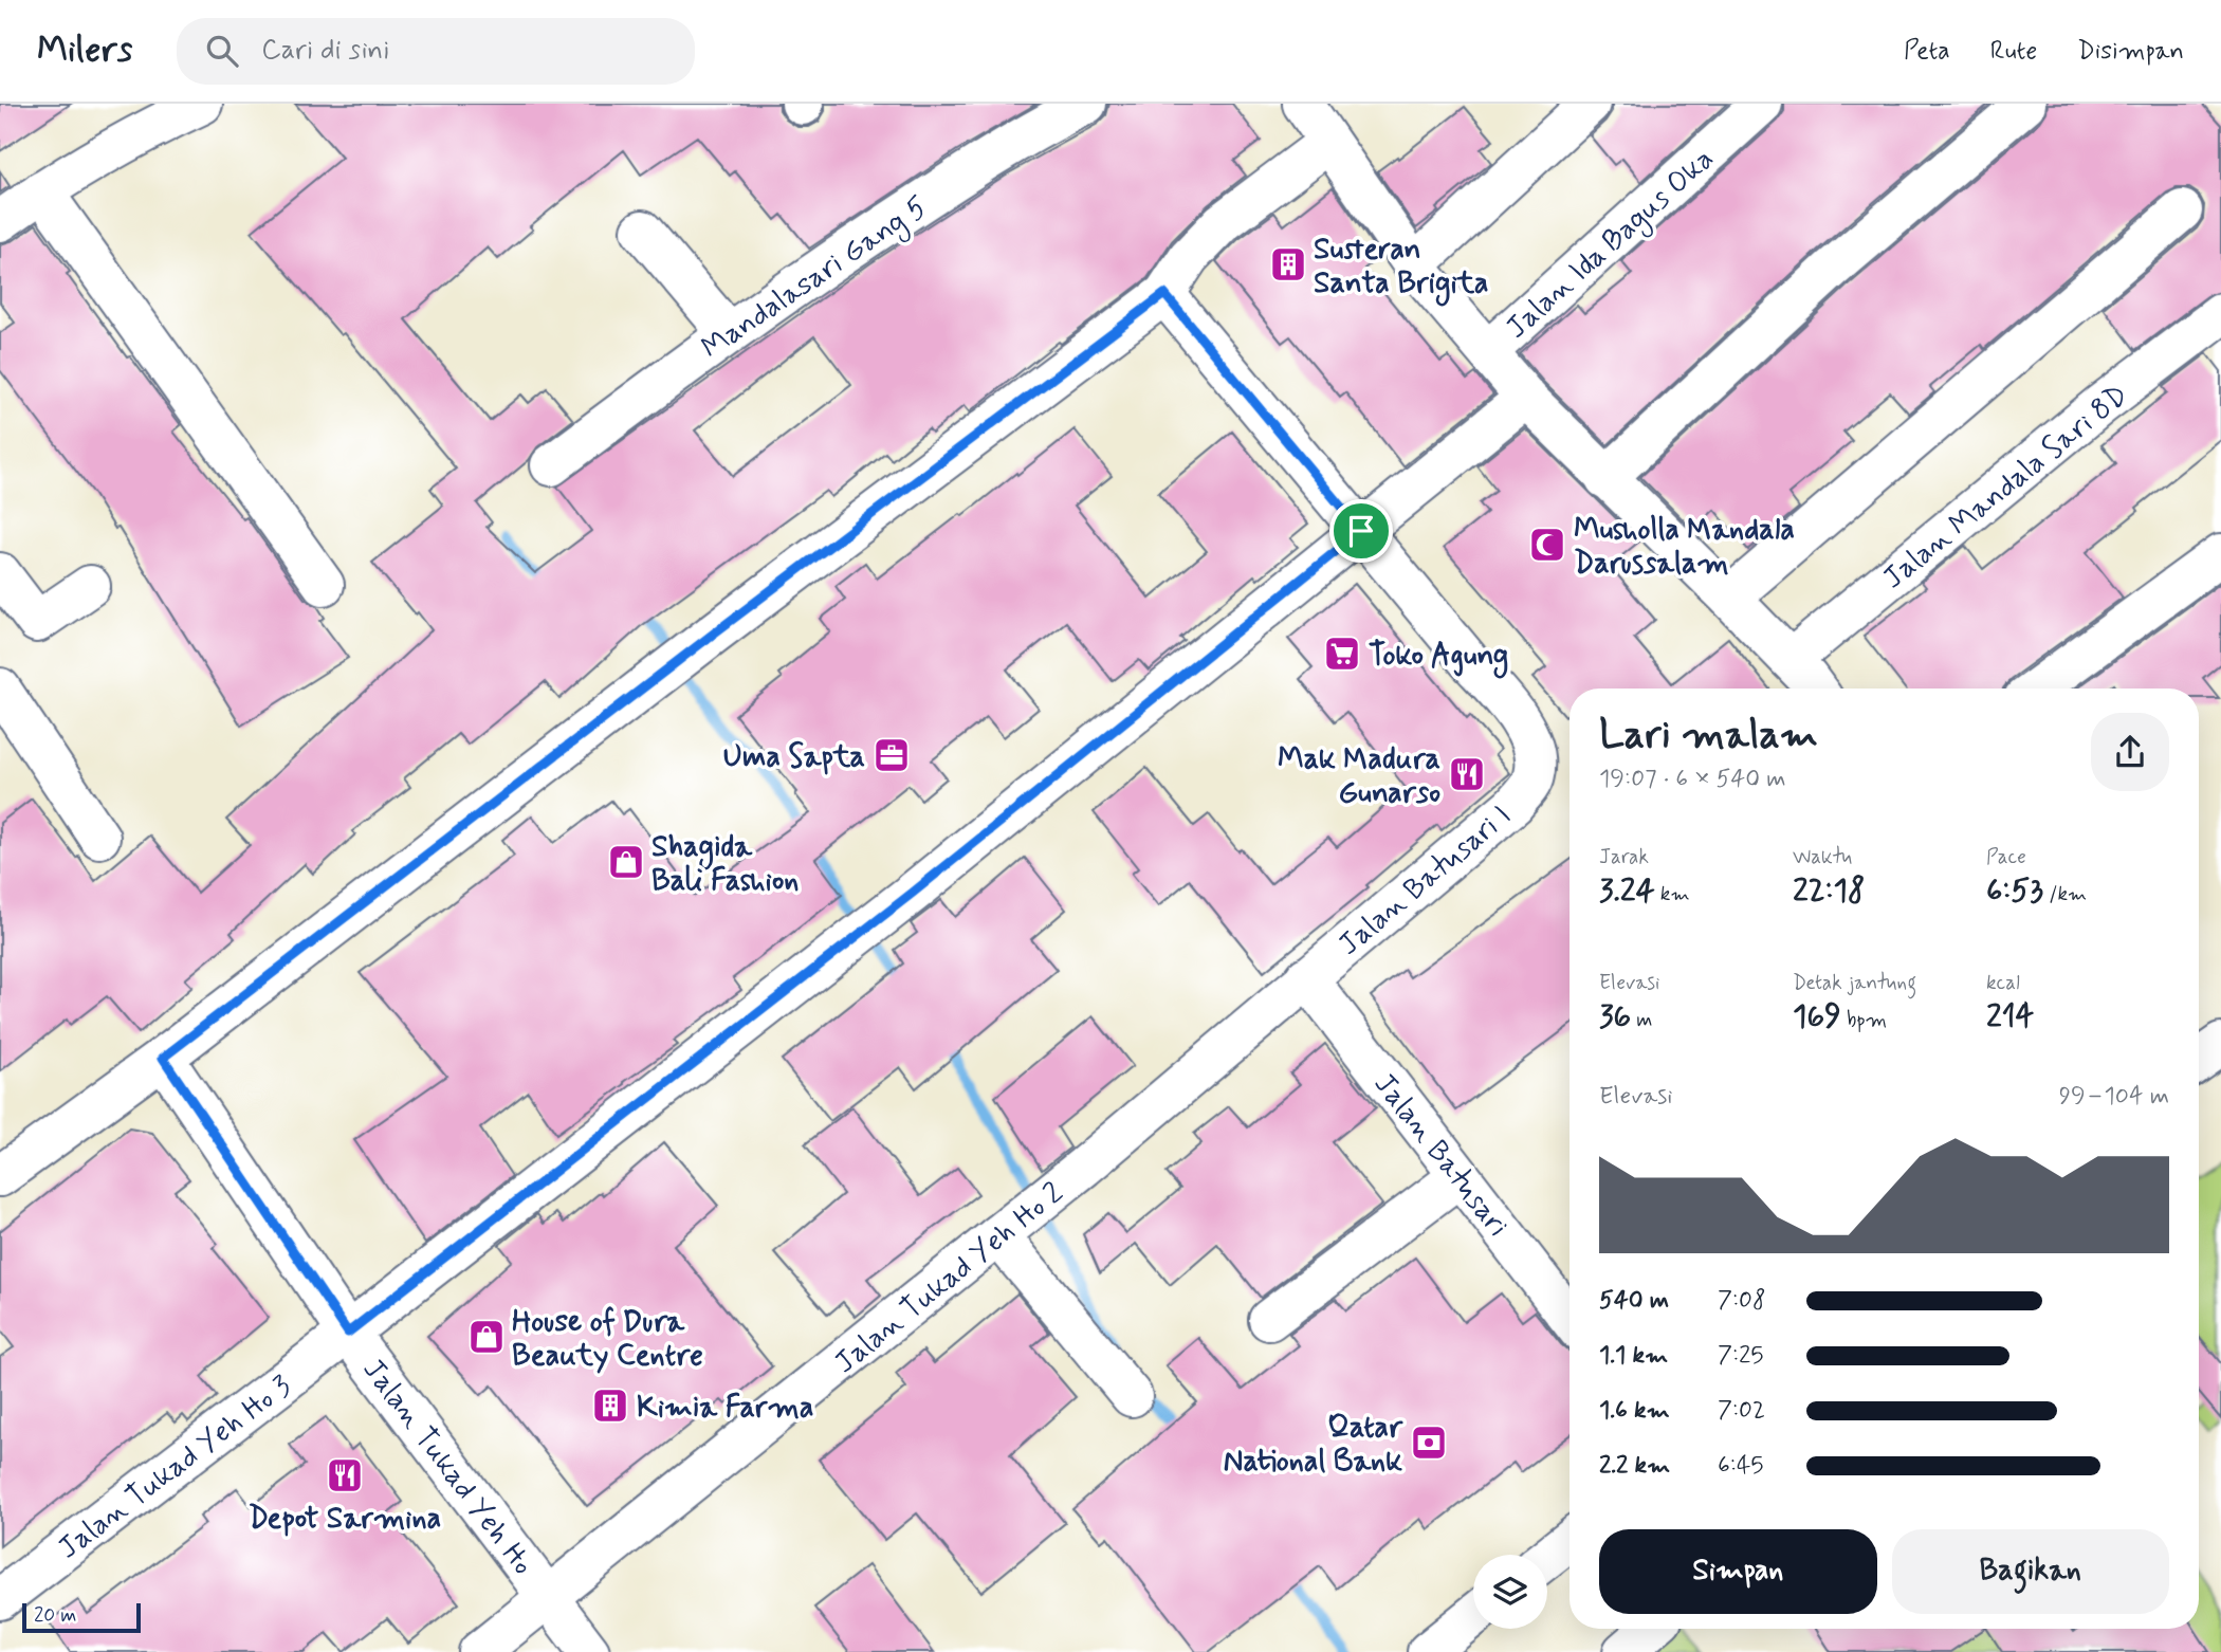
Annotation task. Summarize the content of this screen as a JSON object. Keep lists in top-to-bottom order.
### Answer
{
  "streets": {
    "street": [
      "Jalan Ida Bagus Oka",
      "Mandalasari Gang 5",
      "Jalan Mandala Sari 8D",
      "Jalan Batusari I",
      "Jalan Batusari",
      "Jalan Tukad Yeh Ho 2",
      "Jalan Tukad Yeh Ho 3",
      "Jalan Tukad Yeh Ho"
    ]
  },
  "crossings": [
    ["Jalan Batusari I", "Jalan Batusari"],
    ["Jalan Batusari I", "Jalan Tukad Yeh Ho 2"],
    ["Jalan Batusari I", "Jalan Tukad Yeh Ho 3"],
    ["Jalan Batusari", "Jalan Tukad Yeh Ho 2"],
    ["Jalan Tukad Yeh Ho 2", "Jalan Tukad Yeh Ho"],
    ["Jalan Tukad Yeh Ho 3", "Jalan Tukad Yeh Ho"]
  ],
  "places": {
    "building": ["Susteran Santa Brigita", "Kimia Farma"],
    "mosque": ["Musholla Mandala Darussalam"],
    "supermarket": ["Toko Agung"],
    "office": ["Uma Sapta"],
    "restaurant": ["Mak Madura Gunarso", "Depot Sarmina"],
    "shop": ["Shagida Bali Fashion", "House of Dura Beauty Centre"],
    "bank": ["Qatar National Bank"]
  },
  "scale_bar": "20 m",
  "page": {
    "header": "Milers",
    "search": "Cari di sini",
    "nav": ["Peta", "Rute", "Disimpan"],
    "heading": ["Lari malam", "19:07 · 6 × 540 m"],
    "stats": [
      ["Jarak", "3.24 km"],
      ["Waktu", "22:18"],
      ["Pace", "6:53 /km"],
      ["Elevasi", "36 m"],
      ["Detak jantung", "169 bpm"],
      ["kcal", "214"]
    ],
    "chart": ["Elevasi", "99–104 m"],
    "list": [
      {
        "name": "540 m",
        "note": "7:08"
      },
      {
        "name": "1.1 km",
        "note": "7:25"
      },
      {
        "name": "1.6 km",
        "note": "7:02"
      },
      {
        "name": "2.2 km",
        "note": "6:45"
      }
    ],
    "buttons": ["Simpan", "Bagikan"],
    "scale": "20 m"
  }
}
